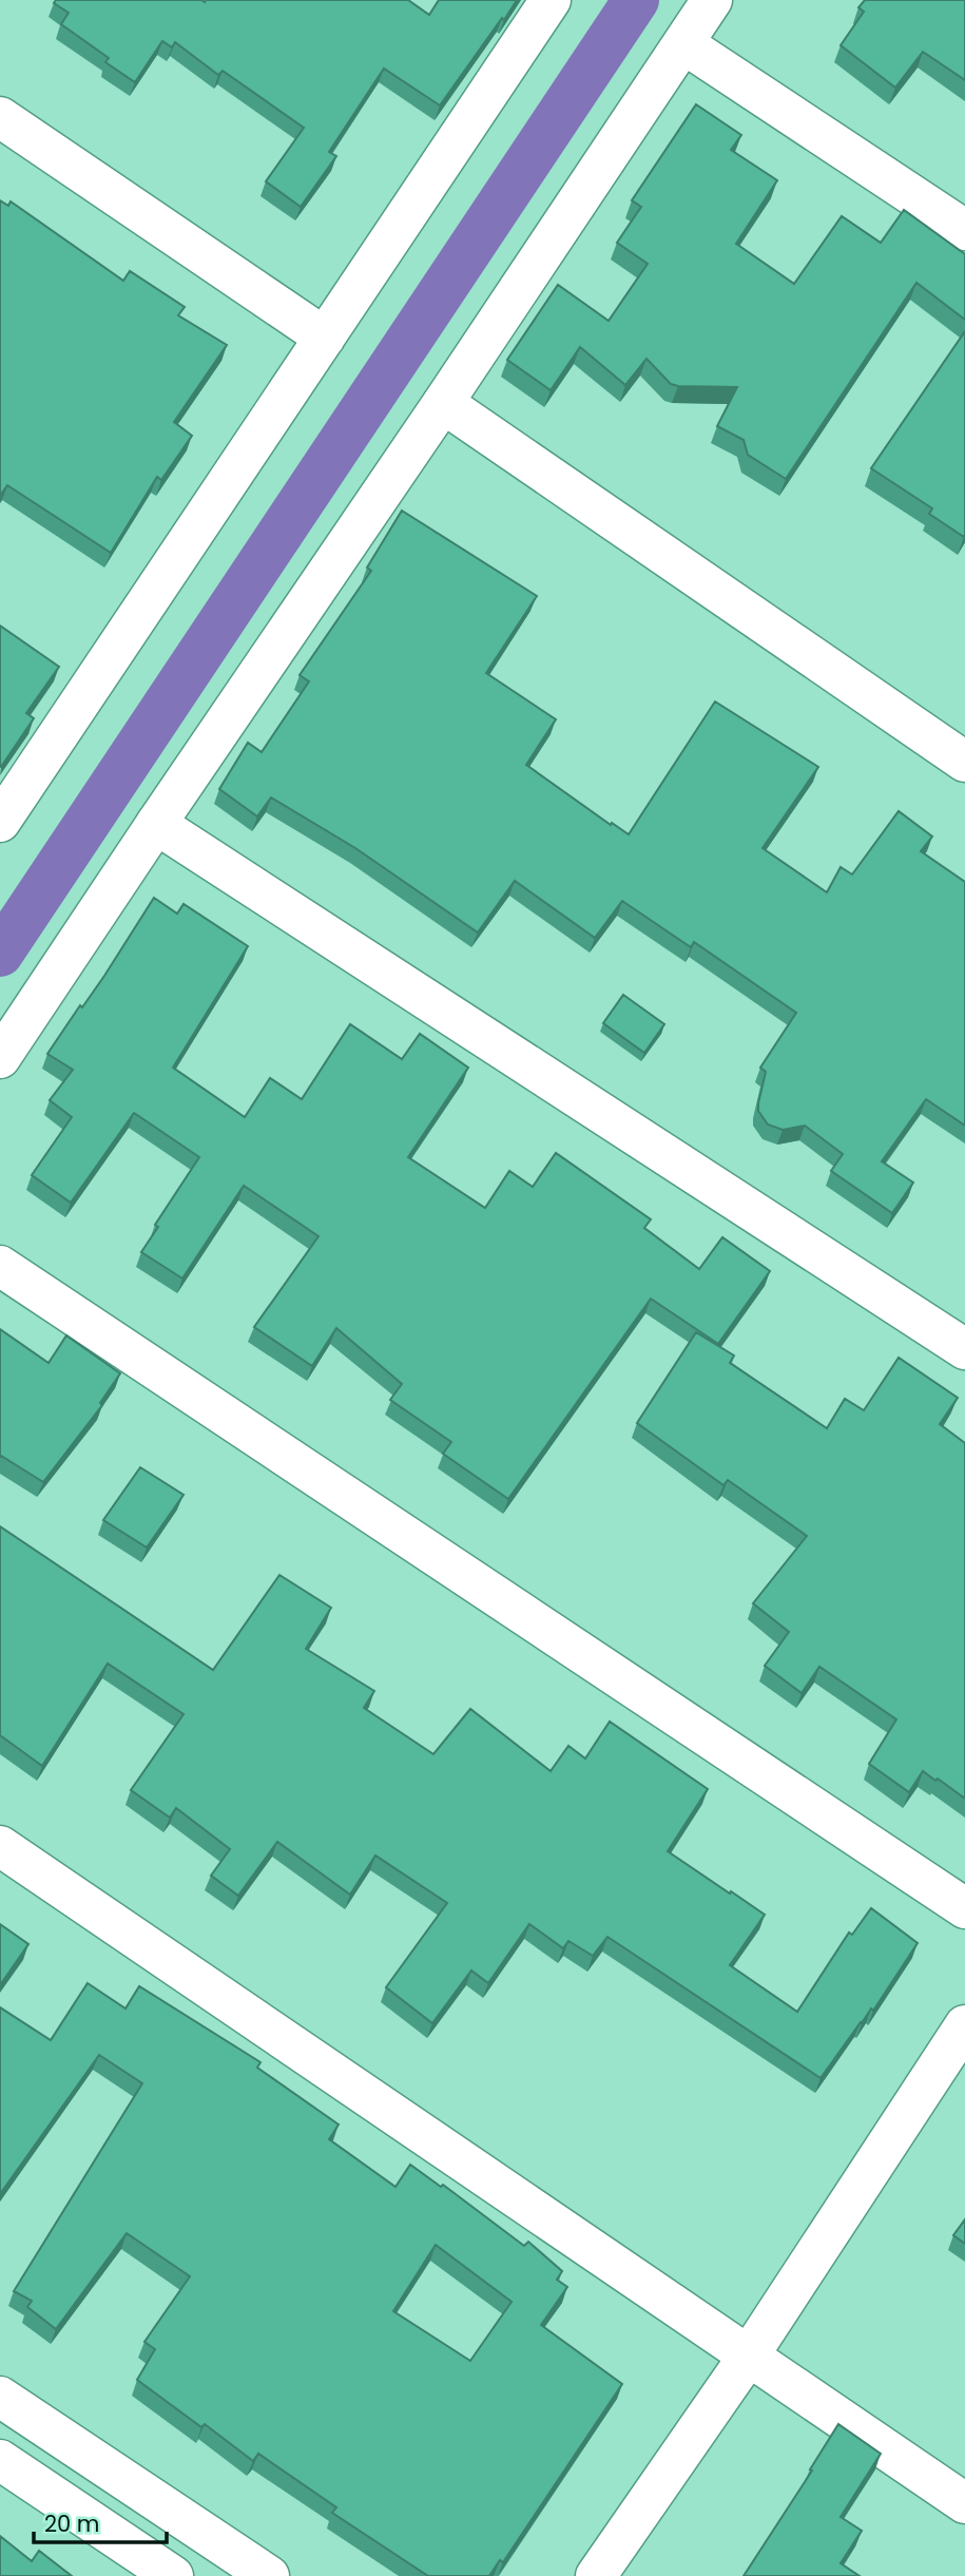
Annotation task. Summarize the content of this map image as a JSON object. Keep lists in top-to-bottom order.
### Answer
{
  "scale_bar": "20 m"
}
